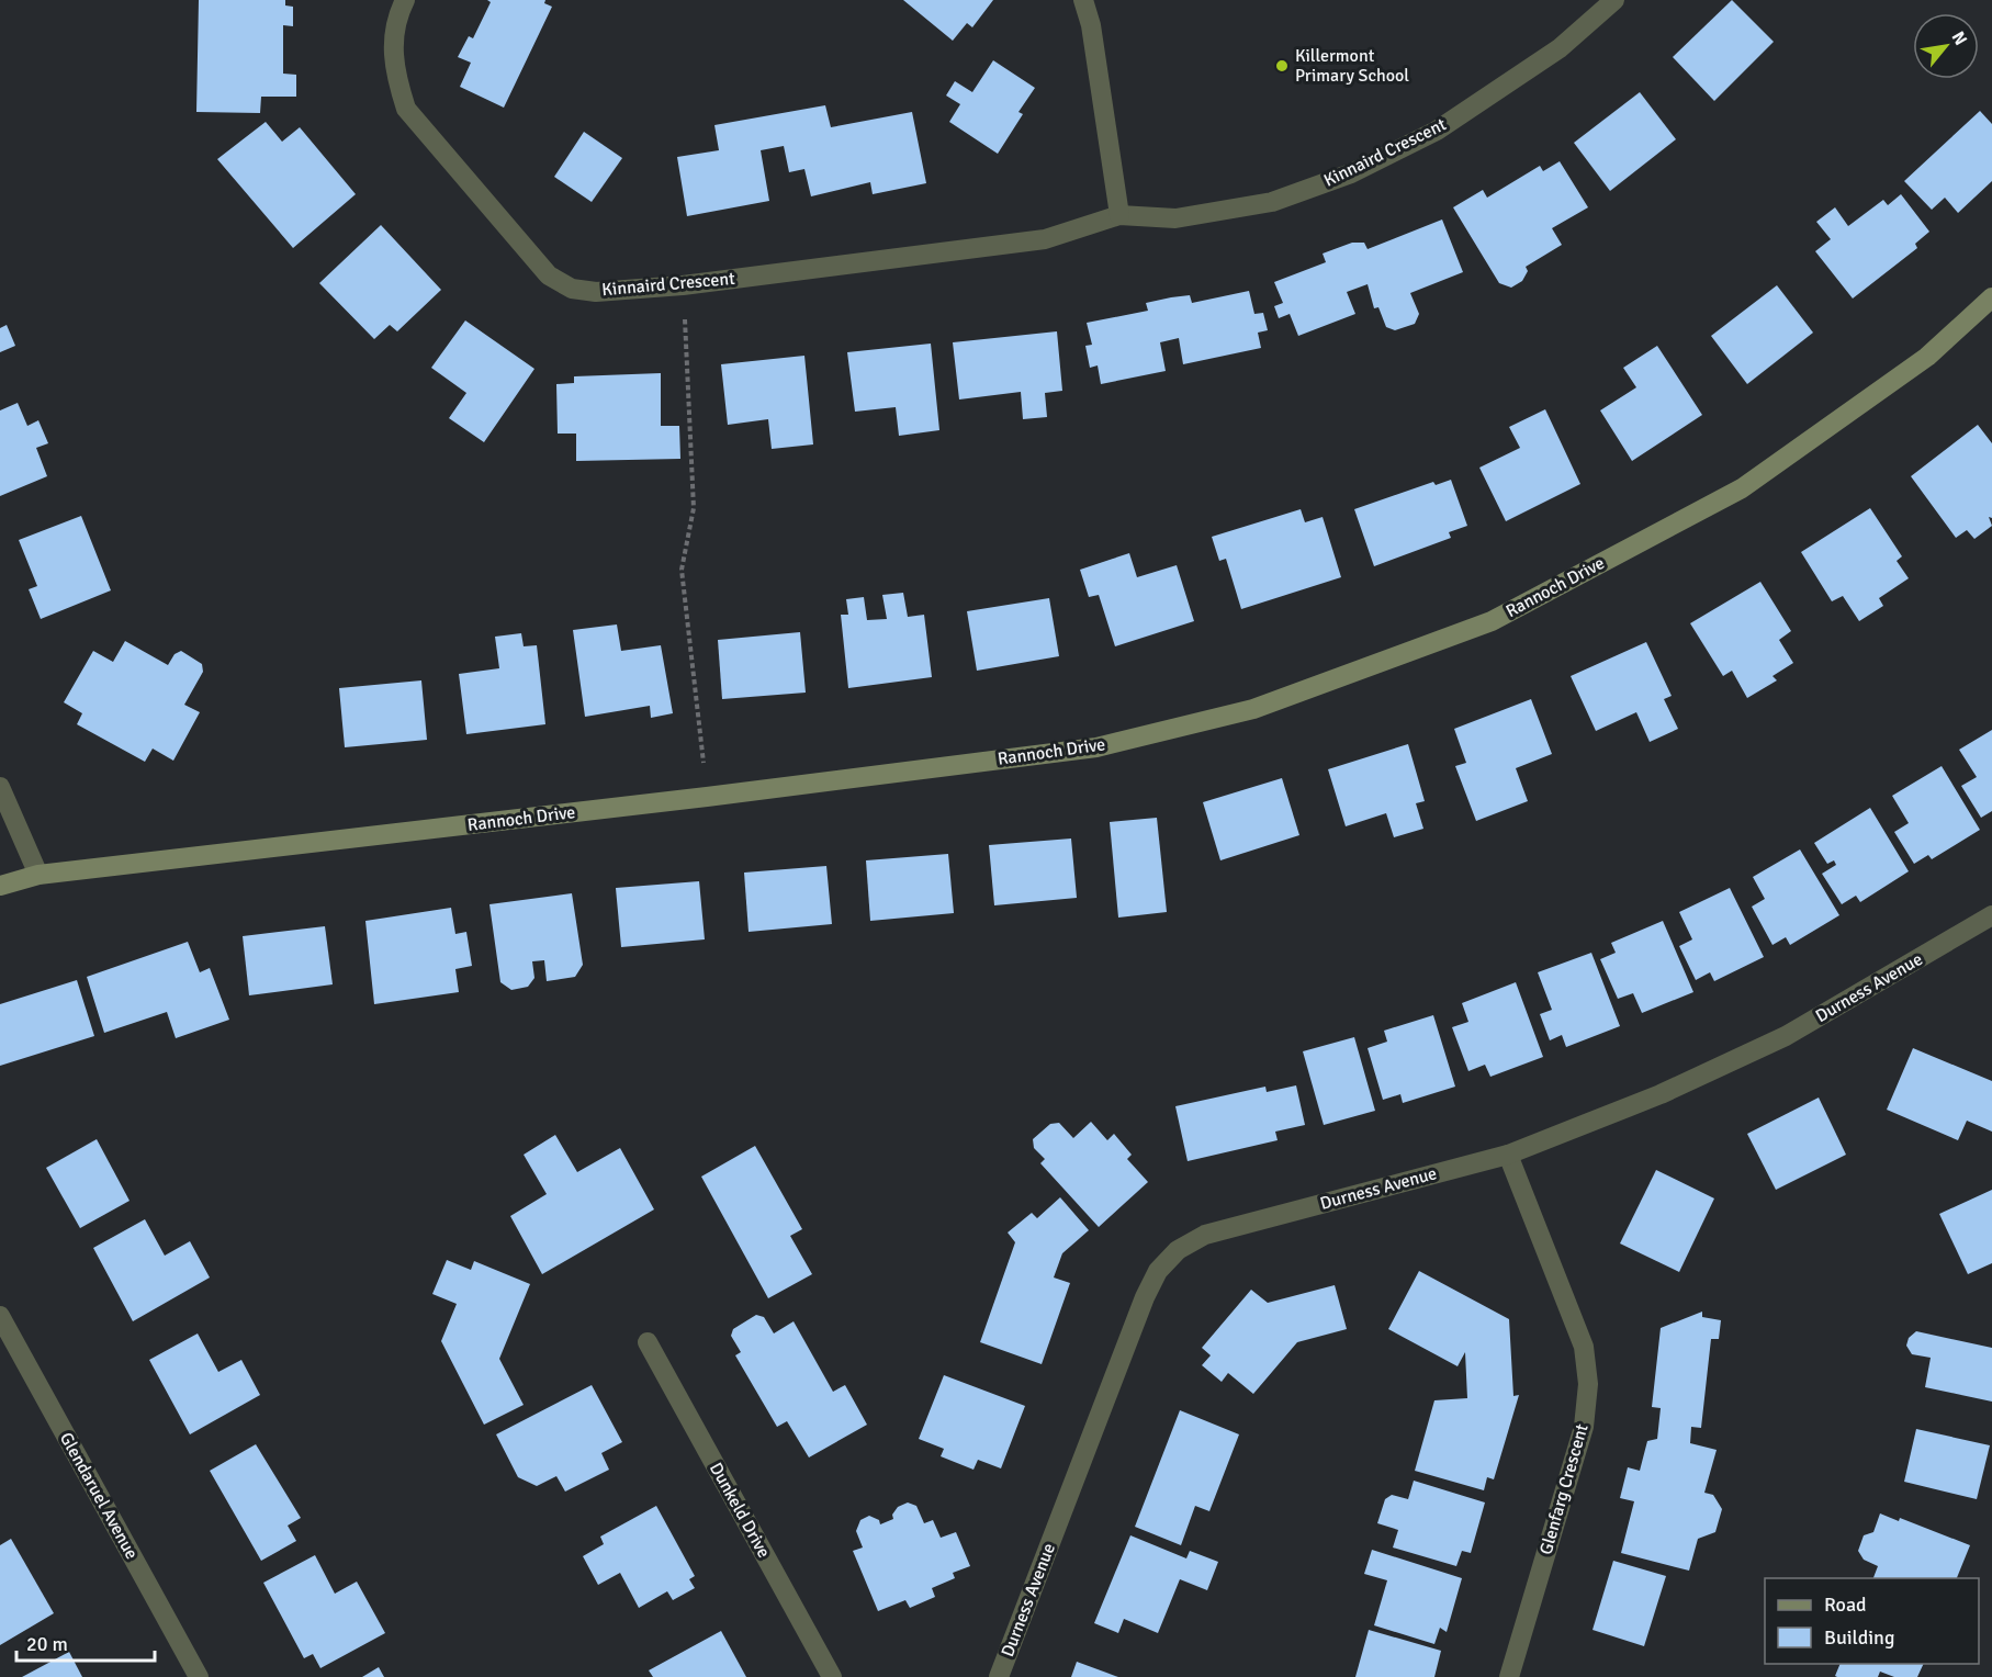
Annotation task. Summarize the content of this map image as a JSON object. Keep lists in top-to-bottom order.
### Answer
{
  "streets": {
    "street": [
      "Kinnaird Crescent",
      "Rannoch Drive",
      "Durness Avenue",
      "Glenfarg Crescent",
      "Glendaruel Avenue",
      "Dunkeld Drive"
    ]
  },
  "crossings": [
    ["Durness Avenue", "Glenfarg Crescent"]
  ],
  "places": ["Killermont Primary School"],
  "legend": ["Road", "Building"],
  "scale_bar": "20 m",
  "north": "top right"
}
